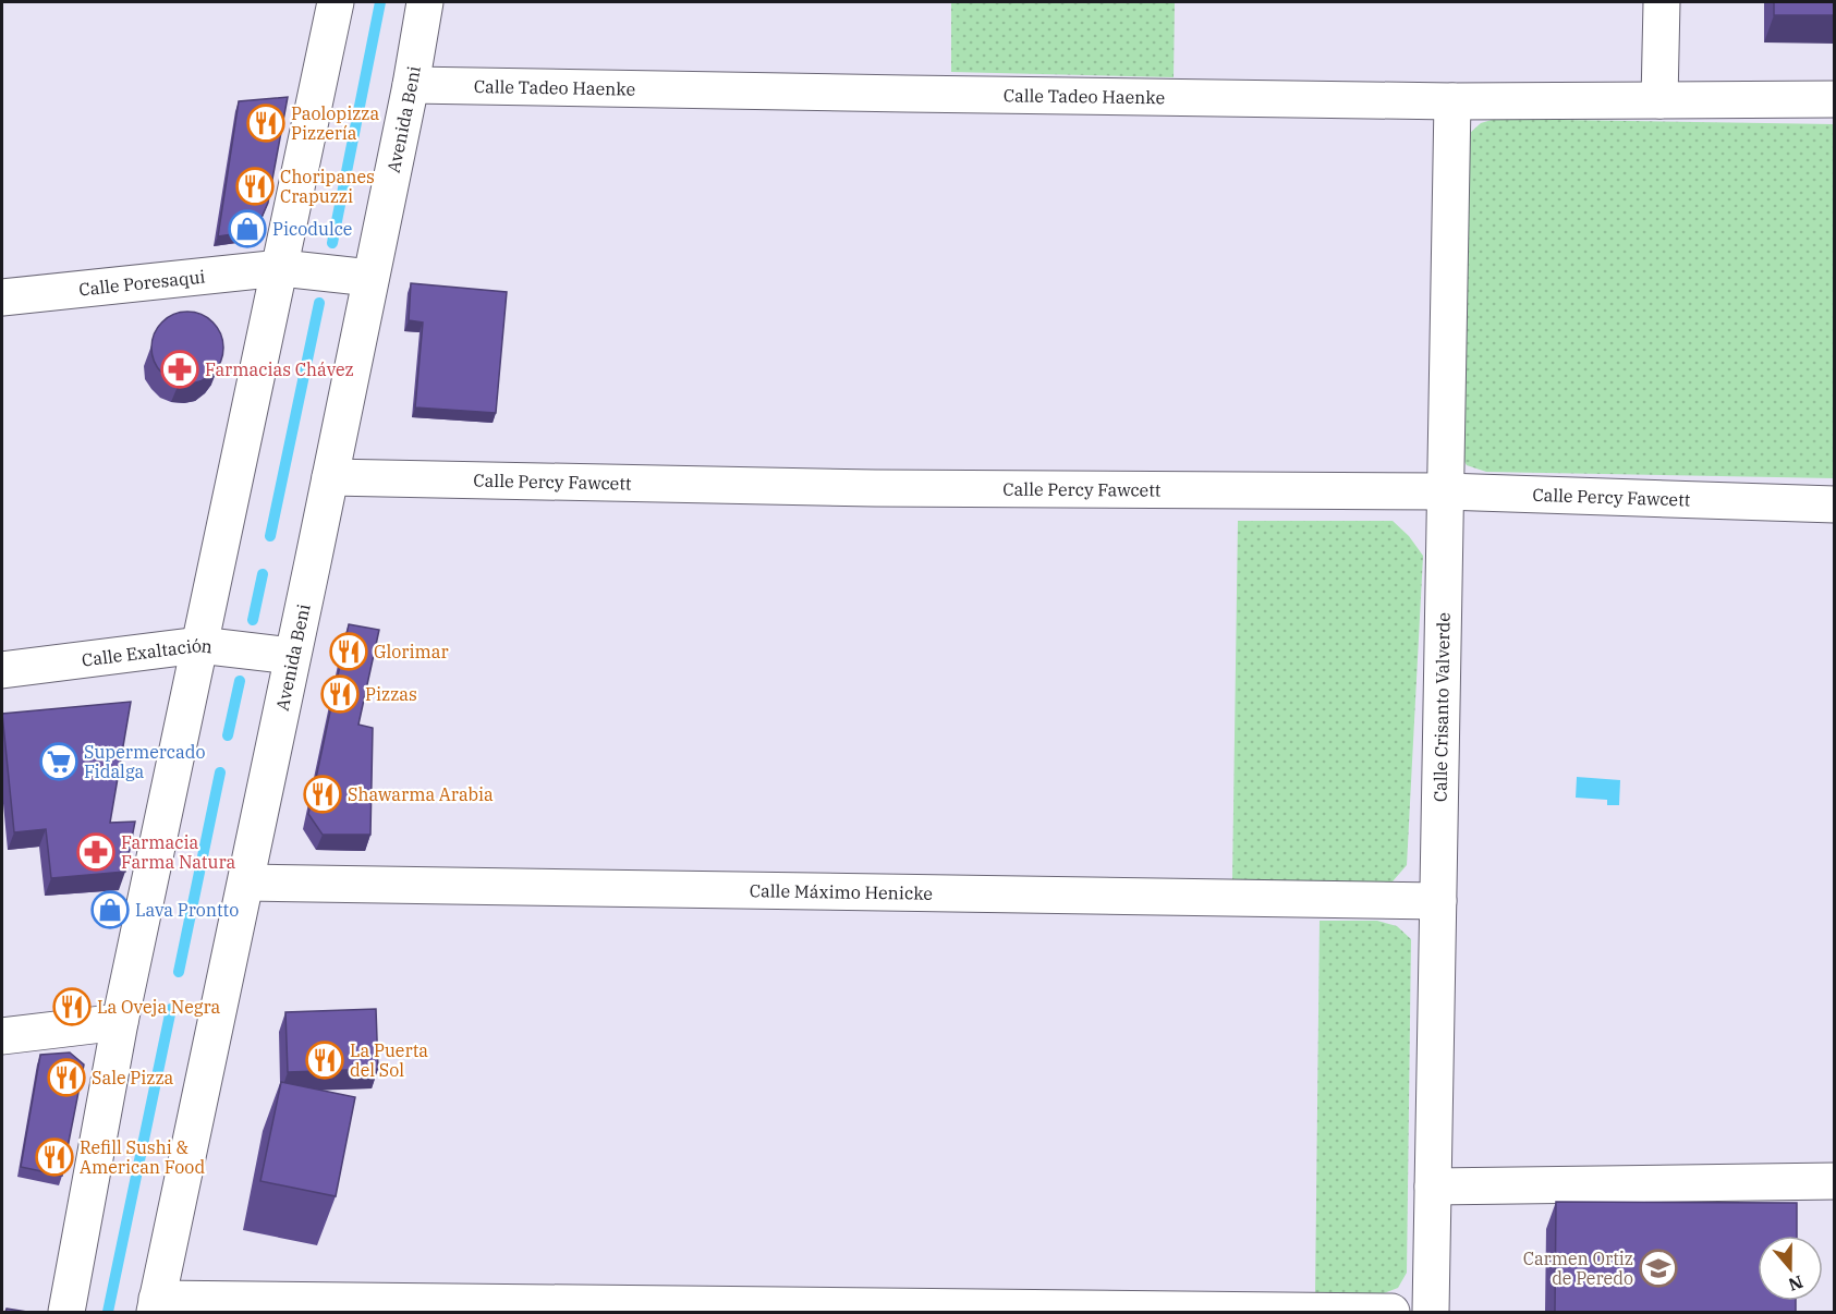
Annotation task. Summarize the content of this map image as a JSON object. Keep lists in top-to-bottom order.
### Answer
{
  "streets": {
    "street": [
      "Calle Tadeo Haenke",
      "Avenida Beni",
      "Calle Poresaqui",
      "Calle Percy Fawcett",
      "Calle Exaltación",
      "Calle Crisanto Valverde",
      "Calle Máximo Henicke"
    ]
  },
  "crossings": [
    ["Calle Tadeo Haenke", "Avenida Beni"],
    ["Calle Tadeo Haenke", "Calle Crisanto Valverde"],
    ["Avenida Beni", "Calle Poresaqui"],
    ["Avenida Beni", "Calle Percy Fawcett"],
    ["Avenida Beni", "Calle Exaltación"],
    ["Avenida Beni", "Calle Máximo Henicke"],
    ["Calle Percy Fawcett", "Calle Crisanto Valverde"],
    ["Calle Crisanto Valverde", "Calle Máximo Henicke"]
  ],
  "places": {
    "restaurant": [
      "Paolopizza Pizzería",
      "Choripanes Crapuzzi",
      "Glorimar",
      "Pizzas",
      "Shawarma Arabia",
      "La Oveja Negra",
      "La Puerta del Sol",
      "Sale Pizza",
      "Refill Sushi & American Food"
    ],
    "shop": ["Picodulce", "Lava Prontto"],
    "pharmacy": ["Farmacias Chávez", "Farmacia Farma Natura"],
    "supermarket": ["Supermercado Fidalga"],
    "school or university": ["Carmen Ortiz de Peredo"]
  },
  "north": "bottom"
}
